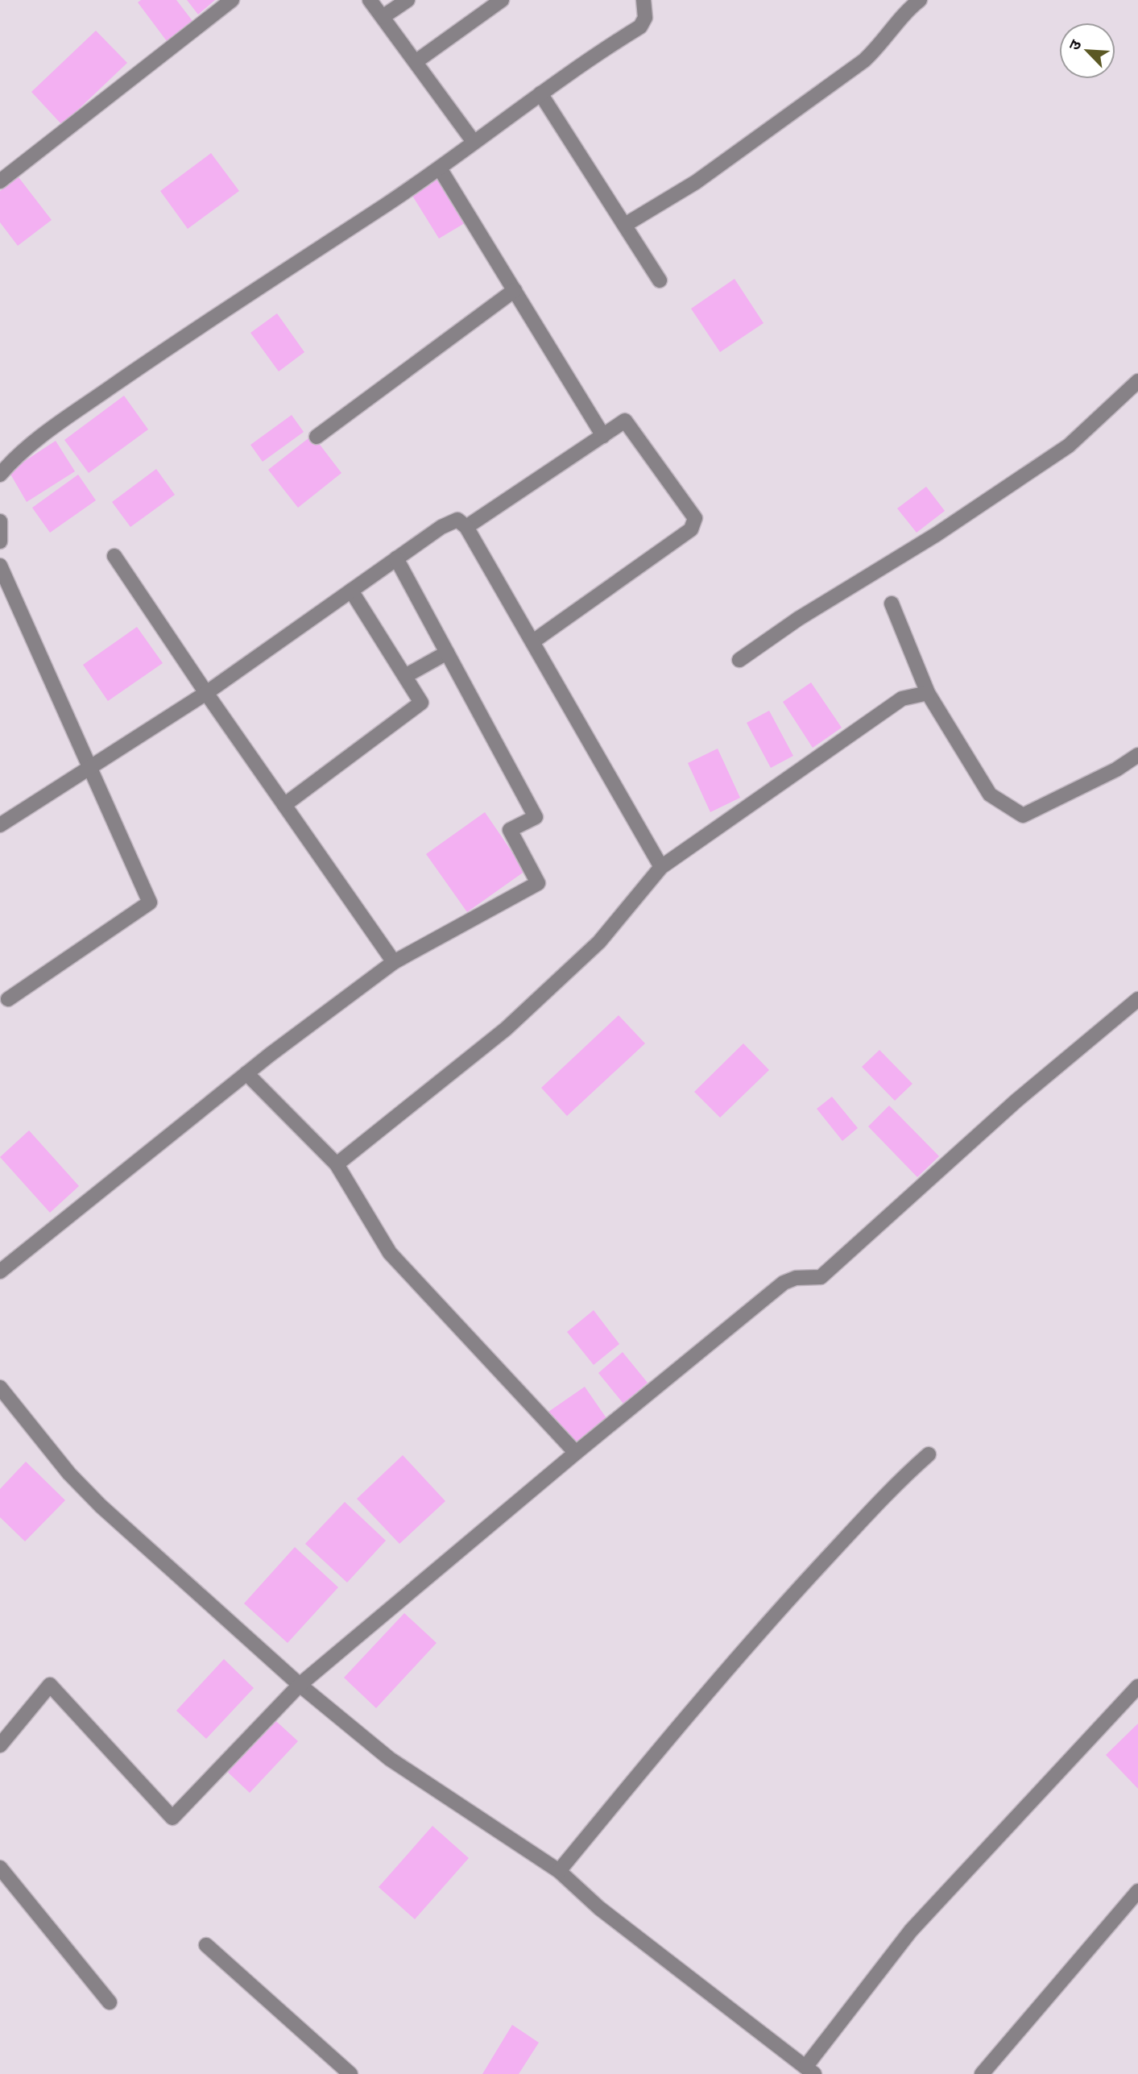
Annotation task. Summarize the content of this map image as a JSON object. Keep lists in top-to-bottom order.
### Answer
{
  "north": "top left"
}
